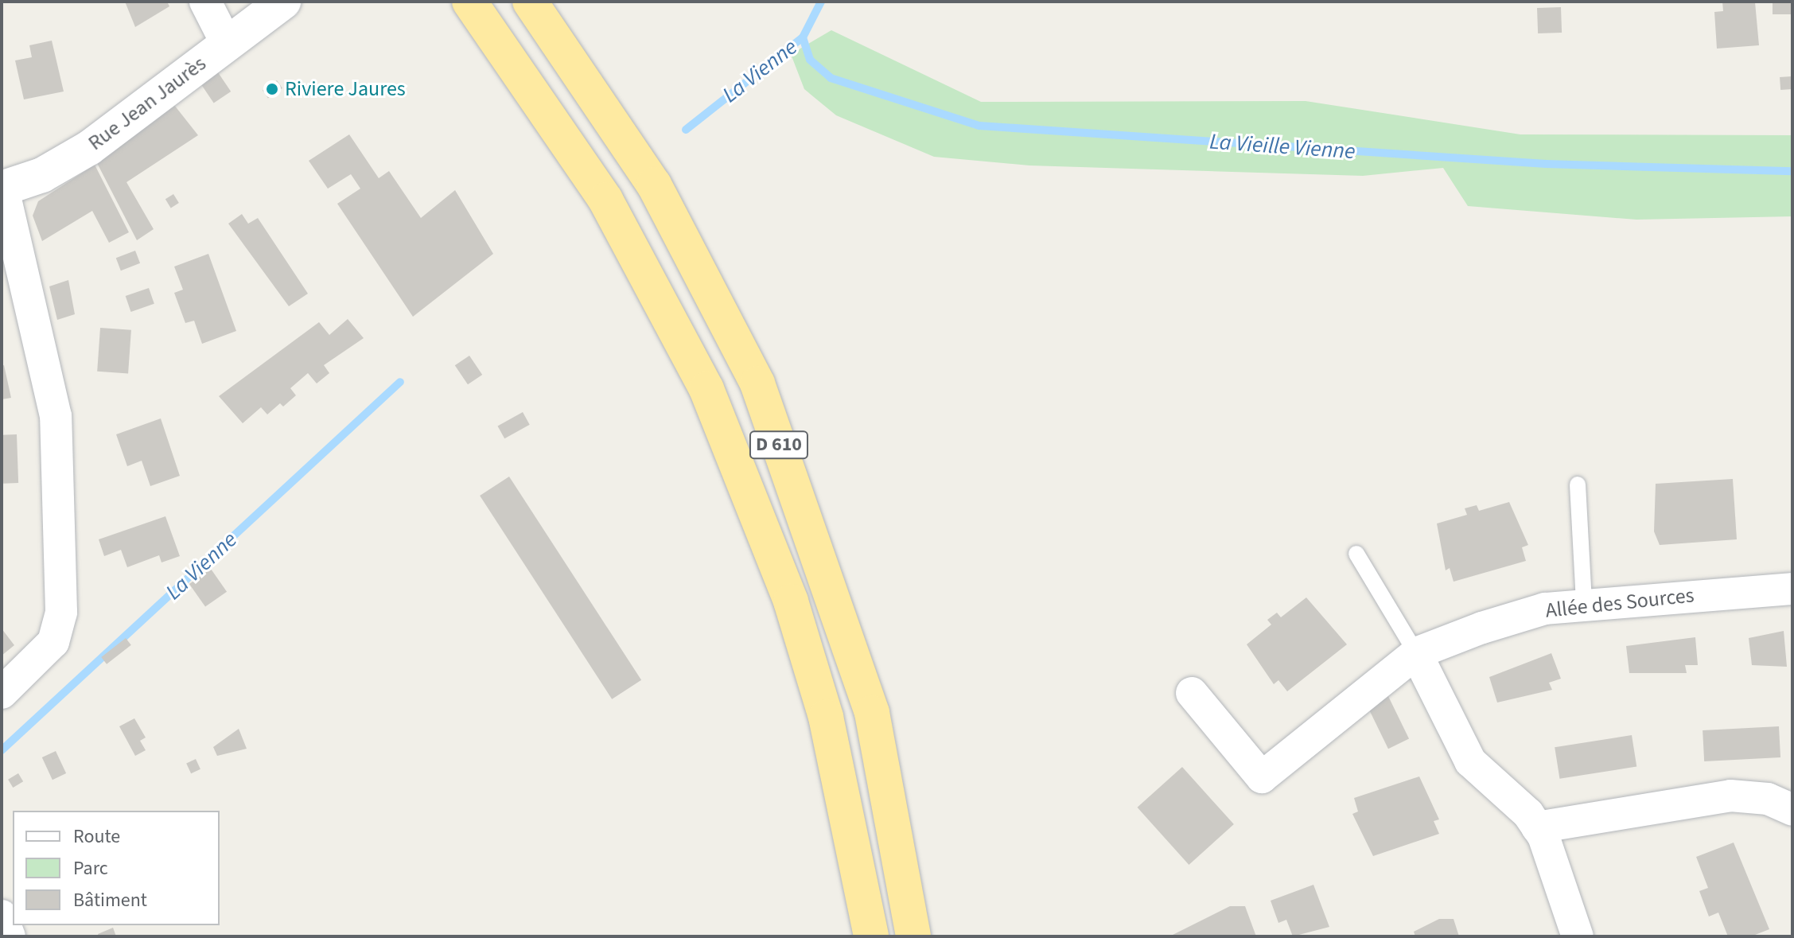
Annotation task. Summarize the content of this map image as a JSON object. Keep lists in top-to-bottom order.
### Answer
{
  "streets": {
    "highway": ["D 610"],
    "street": ["Rue Jean Jaurès", "Allée des Sources"]
  },
  "water": ["La Vienne", "La Vieille Vienne"],
  "places": ["Riviere Jaures"],
  "legend": ["Route", "Parc", "Bâtiment"]
}
